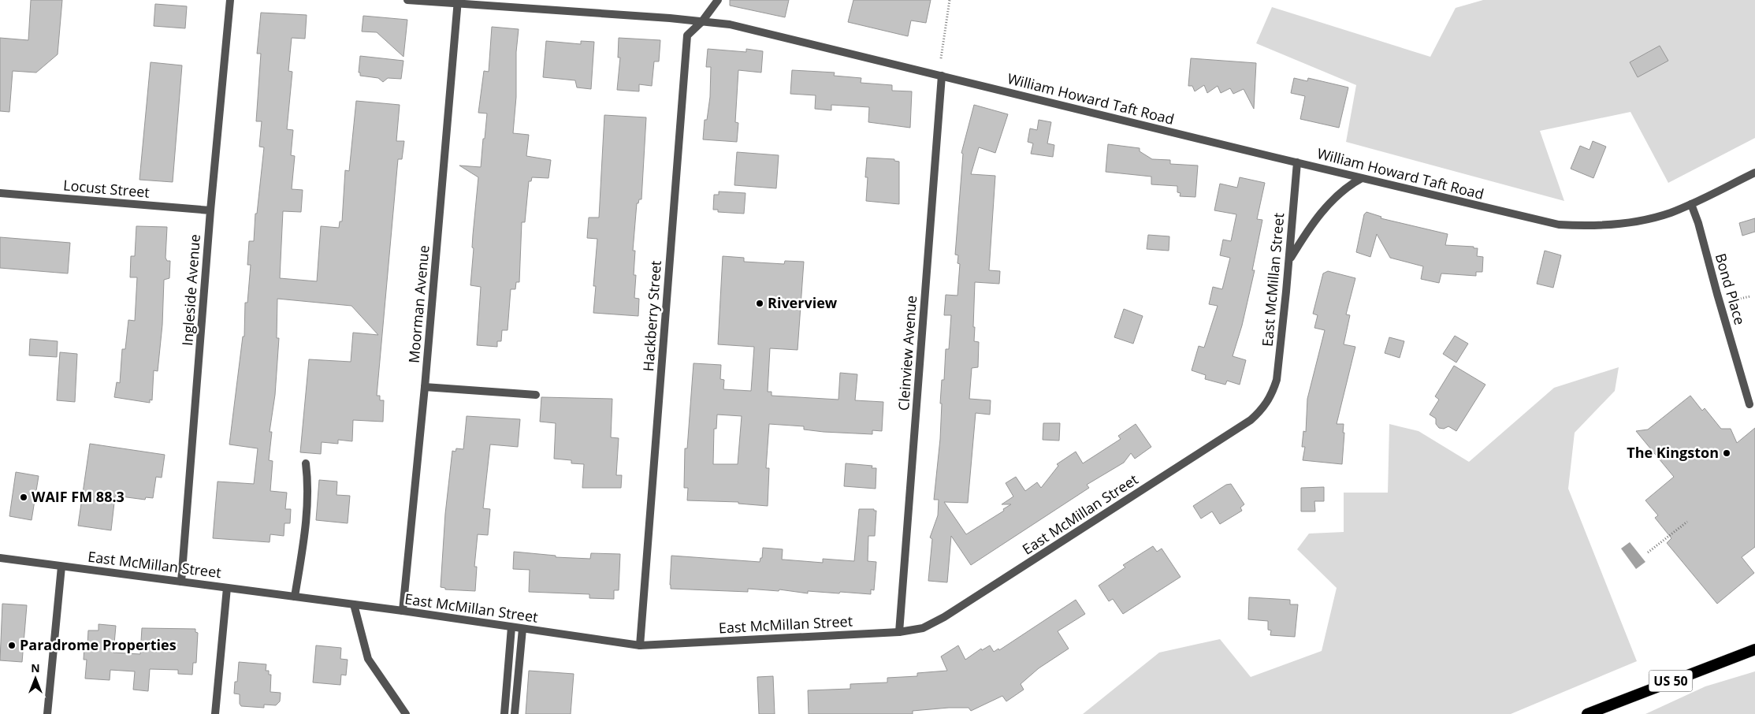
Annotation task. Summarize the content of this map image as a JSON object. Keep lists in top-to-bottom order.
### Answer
{
  "streets": {
    "highway": ["US 50"],
    "street": [
      "William Howard Taft Road",
      "Locust Street",
      "East McMillan Street",
      "Bond Place",
      "Ingleside Avenue",
      "Moorman Avenue",
      "Hackberry Street",
      "Cleinview Avenue"
    ]
  },
  "crossings": [
    ["William Howard Taft Road", "East McMillan Street"],
    ["William Howard Taft Road", "Bond Place"],
    ["William Howard Taft Road", "Moorman Avenue"],
    ["William Howard Taft Road", "Hackberry Street"],
    ["William Howard Taft Road", "Cleinview Avenue"],
    ["Locust Street", "Ingleside Avenue"],
    ["East McMillan Street", "Ingleside Avenue"],
    ["East McMillan Street", "Moorman Avenue"],
    ["East McMillan Street", "Hackberry Street"],
    ["East McMillan Street", "Cleinview Avenue"]
  ],
  "places": [
    "Riverview",
    "The Kingston",
    "WAIF FM 88.3",
    "Paradrome Properties"
  ],
  "north": "top"
}
